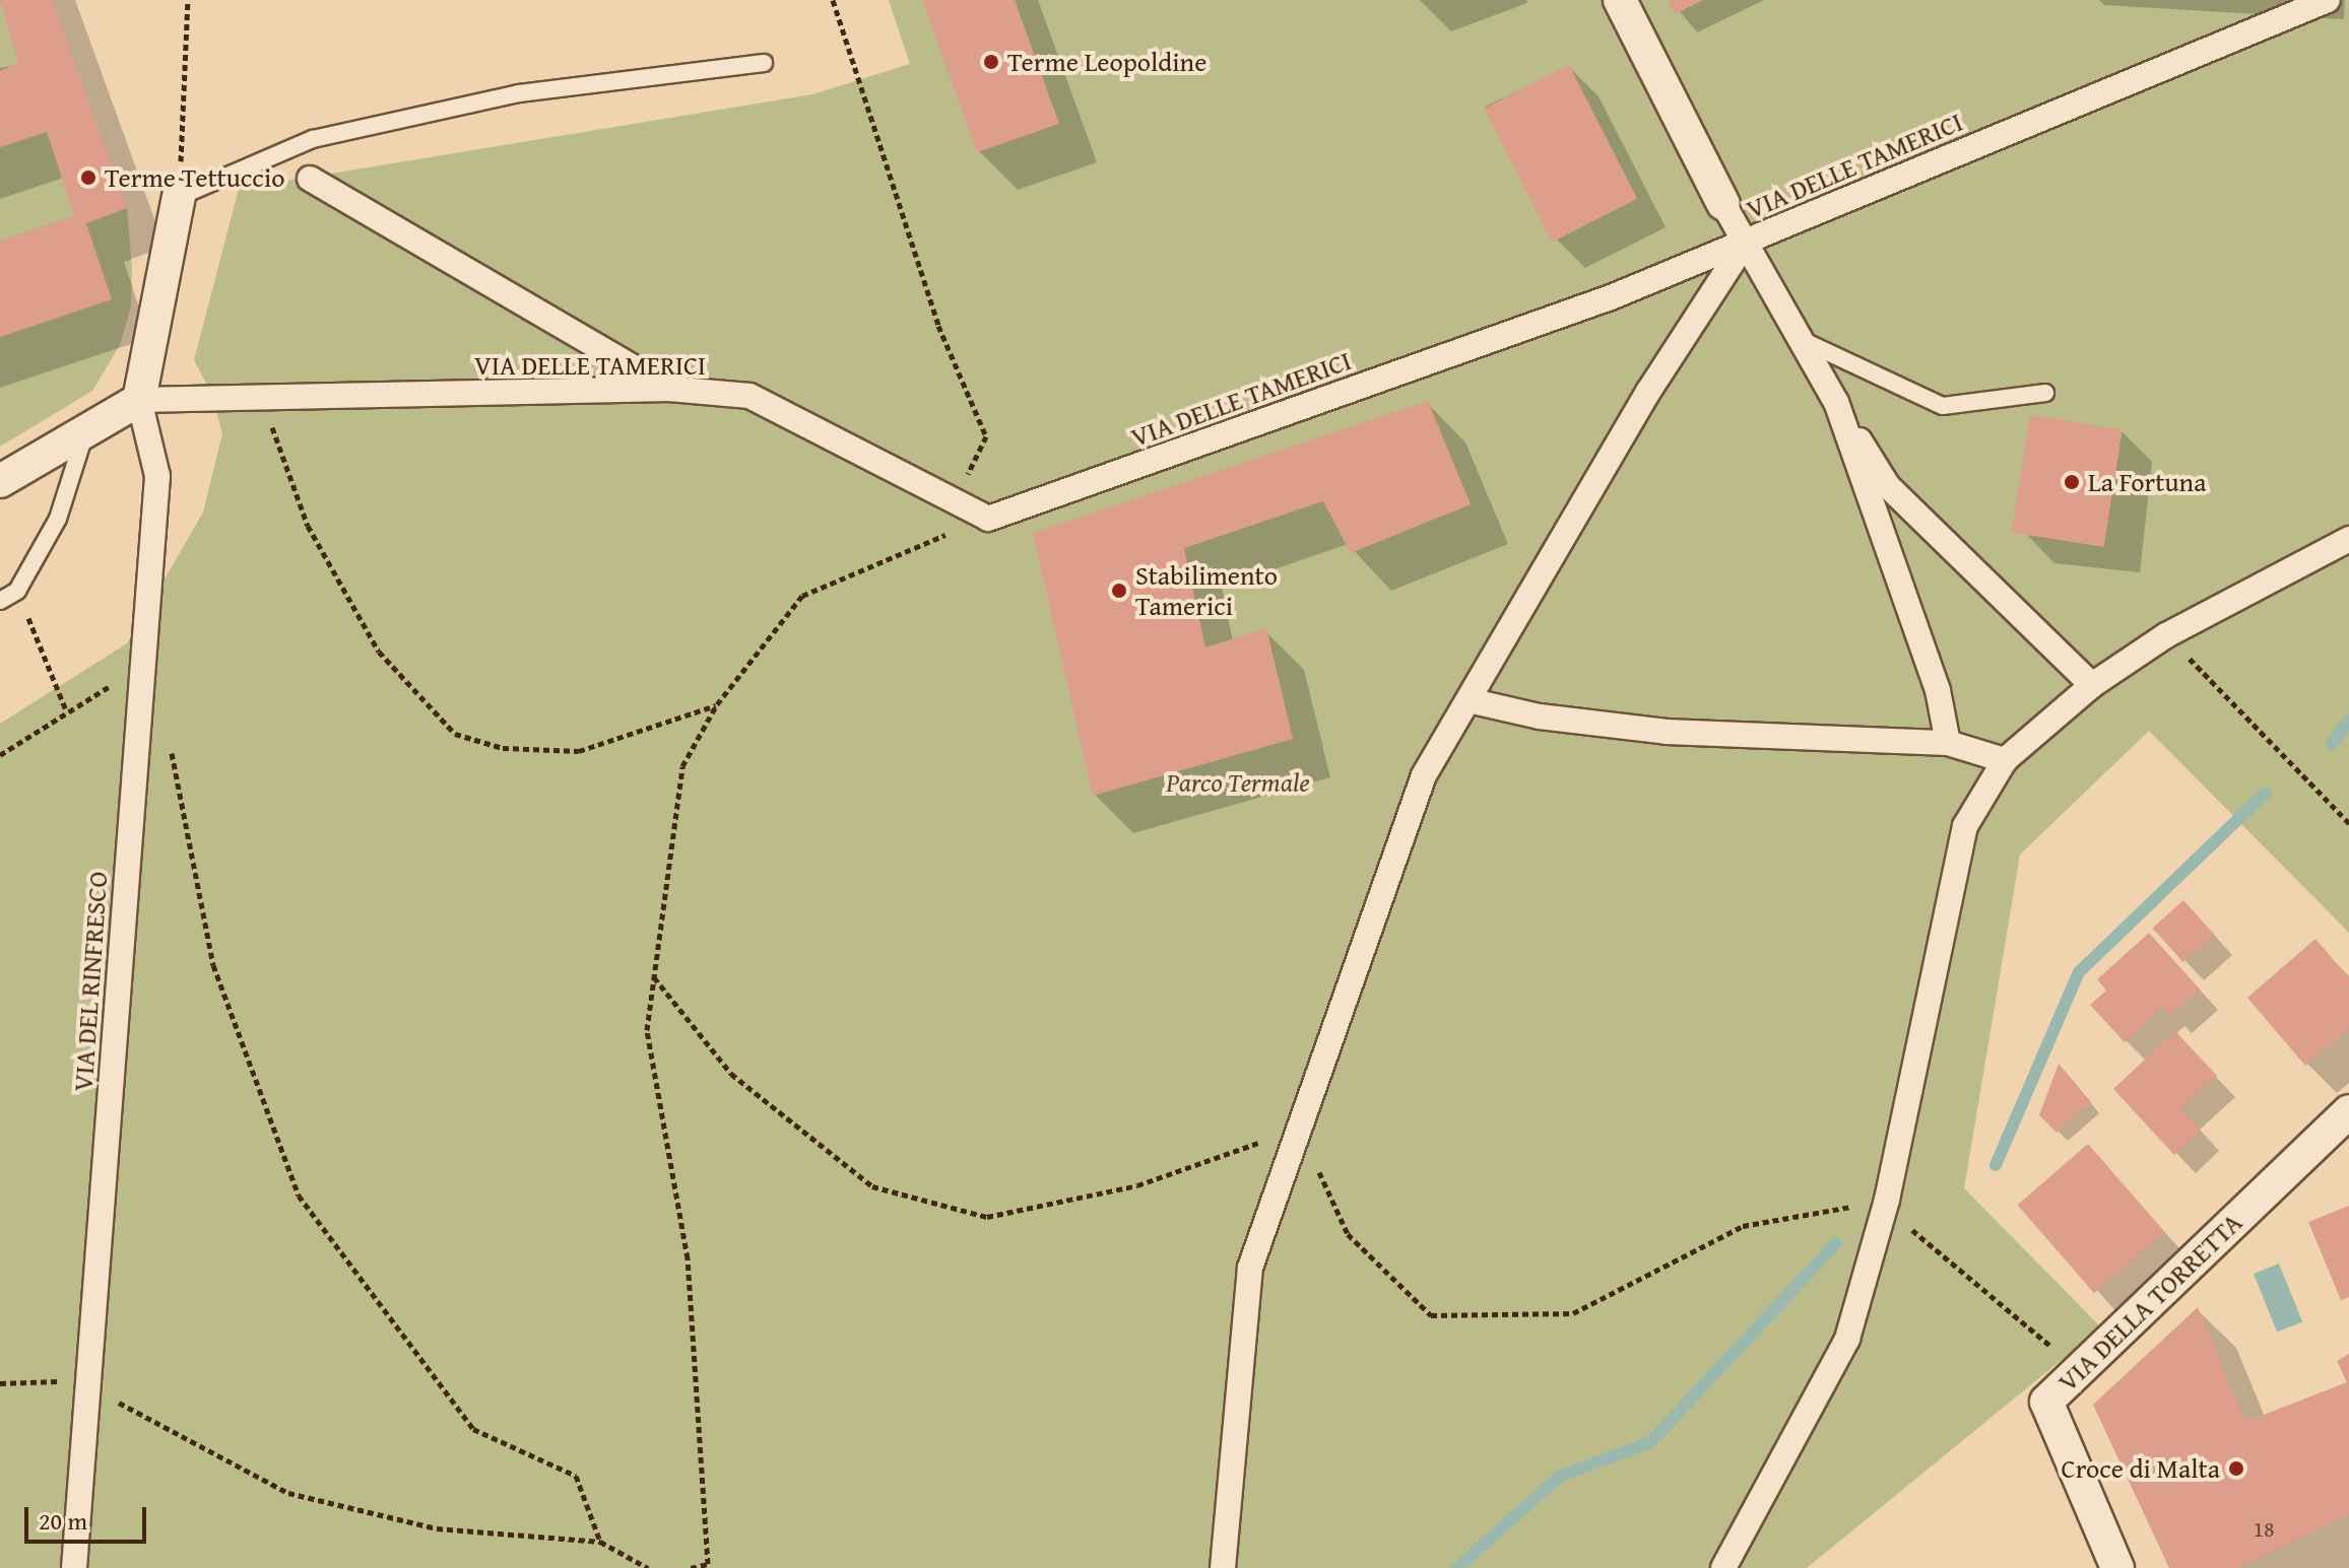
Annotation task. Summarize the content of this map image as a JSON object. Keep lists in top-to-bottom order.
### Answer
{
  "streets": {
    "street": ["VIA DELLE TAMERICI", "VIA DEL RINFRESCO", "VIA DELLA TORRETTA"]
  },
  "crossings": [
    ["VIA DELLE TAMERICI", "VIA DEL RINFRESCO"]
  ],
  "parks": ["Parco Termale"],
  "places": [
    "Terme Leopoldine",
    "Terme Tettuccio",
    "La Fortuna",
    "Stabilimento Tamerici",
    "Croce di Malta"
  ],
  "house_numbers": ["18"],
  "scale_bar": "20 m"
}
